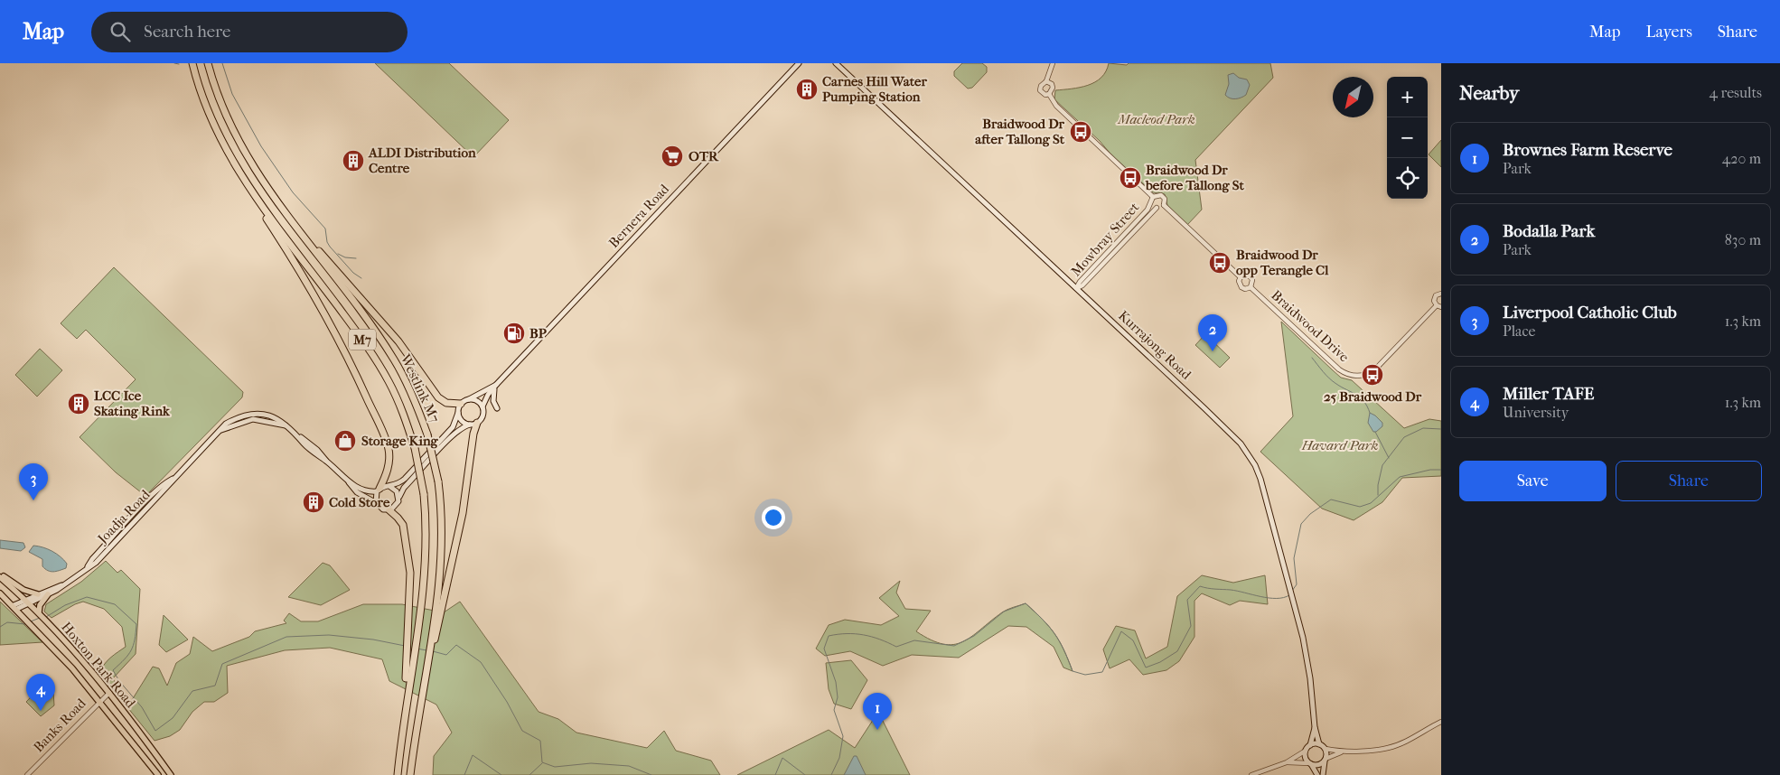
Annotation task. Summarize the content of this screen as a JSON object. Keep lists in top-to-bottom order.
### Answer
{
  "streets": {
    "highway": ["M7", "Westlink M7"],
    "main road": [
      "Bernera Road",
      "Kurrajong Road",
      "Joadja Road",
      "Hoxton Park Road"
    ],
    "street": ["Mowbray Street", "Braidwood Drive", "Banks Road"]
  },
  "crossings": [
    ["Mowbray Street", "Kurrajong Road"],
    ["Joadja Road", "Hoxton Park Road"],
    ["Hoxton Park Road", "Banks Road"]
  ],
  "parks": ["Macleod Park", "Havard Park"],
  "places": {
    "building": [
      "Carnes Hill Water Pumping Station",
      "ALDI Distribution Centre",
      "LCC Ice Skating Rink",
      "Cold Store"
    ],
    "bus stop": [
      "Braidwood Dr after Tallong St",
      "Braidwood Dr before Tallong St",
      "Braidwood Dr opp Terangle Cl",
      "25 Braidwood Dr"
    ],
    "supermarket": ["OTR"],
    "fuel station": ["BP"],
    "shop": ["Storage King"]
  },
  "north": "bottom left",
  "page": {
    "header": "Map",
    "search": "Search here",
    "nav": ["Map", "Layers", "Share"],
    "heading": ["Nearby", "4 results"],
    "map_buttons": ["+", "−"],
    "list": [
      {
        "mark": "1",
        "name": "Brownes Farm Reserve",
        "note": "Park",
        "value": "420 m"
      },
      {
        "mark": "2",
        "name": "Bodalla Park",
        "note": "Park",
        "value": "830 m"
      },
      {
        "mark": "3",
        "name": "Liverpool Catholic Club",
        "note": "Place",
        "value": "1.3 km"
      },
      {
        "mark": "4",
        "name": "Miller TAFE",
        "note": "University",
        "value": "1.3 km"
      }
    ],
    "pins": [
      "2",
      "3",
      "4",
      "1"
    ],
    "buttons": ["Save", "Share"]
  }
}
